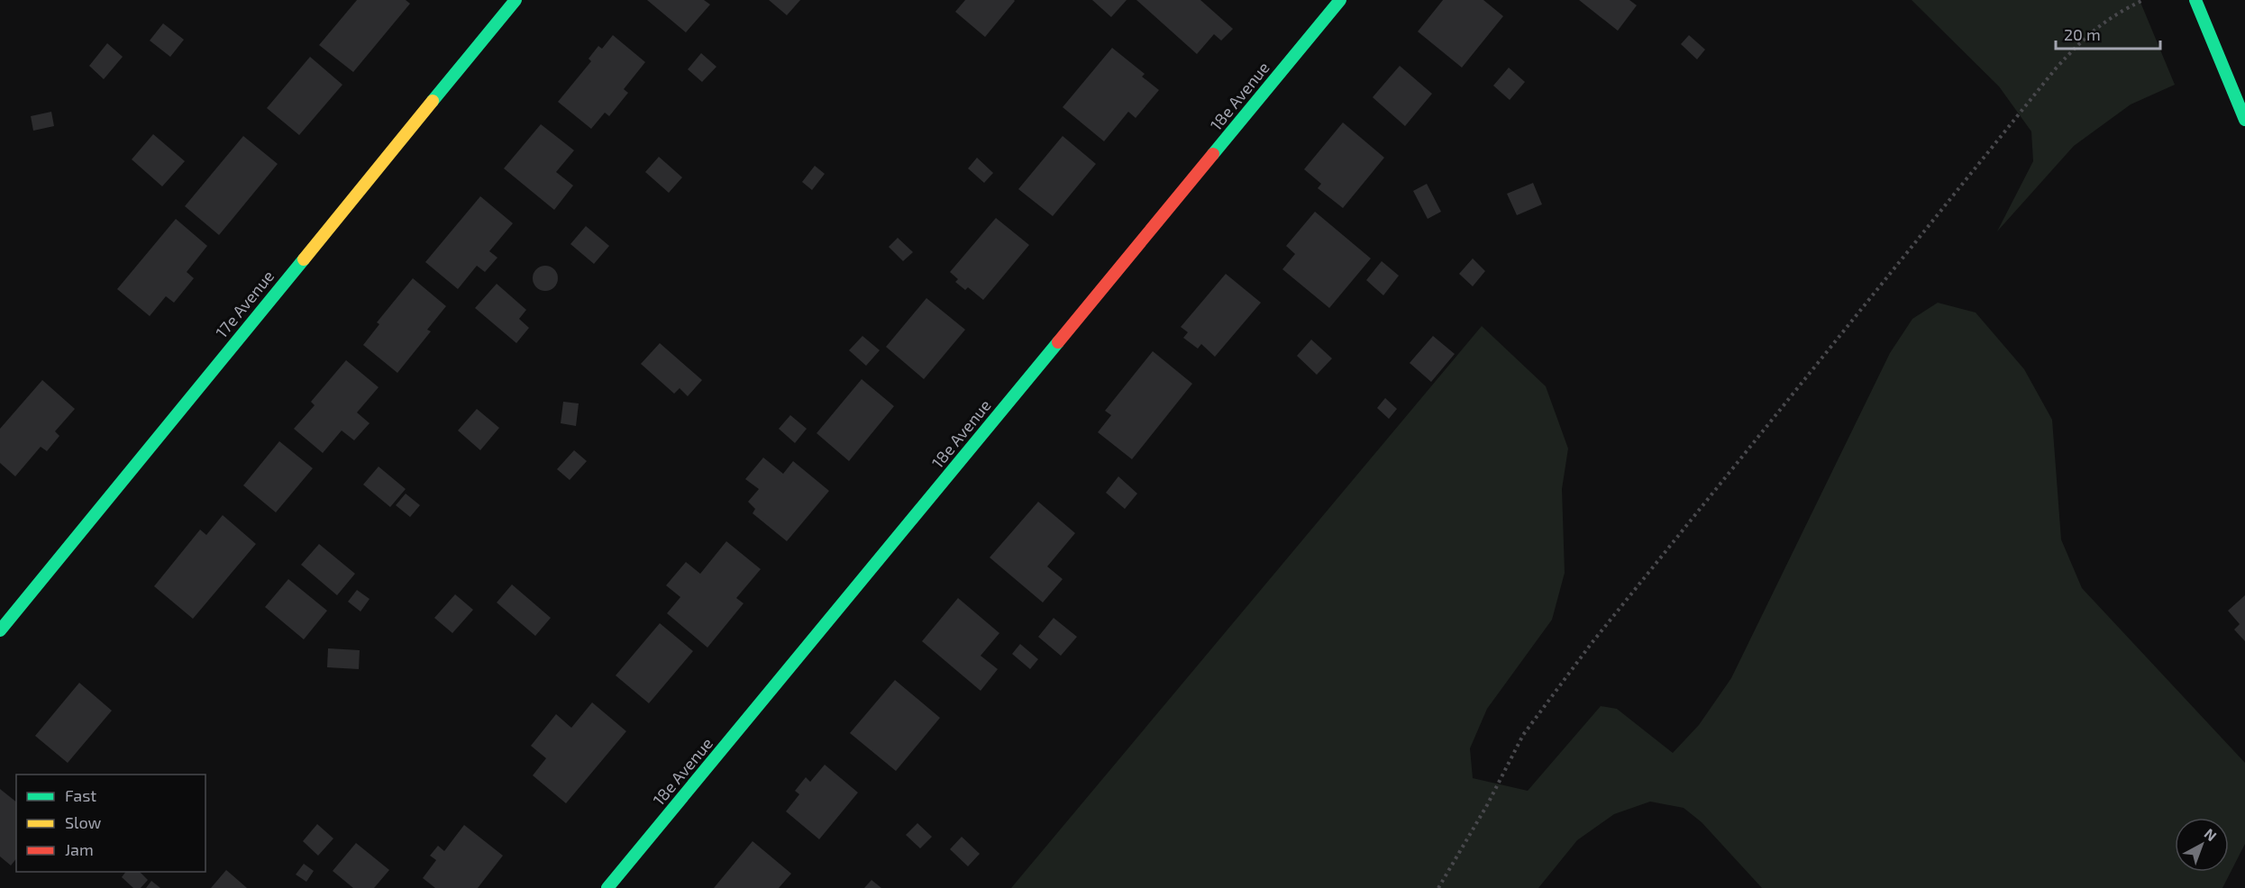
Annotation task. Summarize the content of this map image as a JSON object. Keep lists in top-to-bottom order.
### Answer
{
  "streets": {
    "street": ["18e Avenue", "17e Avenue"]
  },
  "legend": ["Fast", "Slow", "Jam"],
  "scale_bar": "20 m",
  "north": "top right"
}
